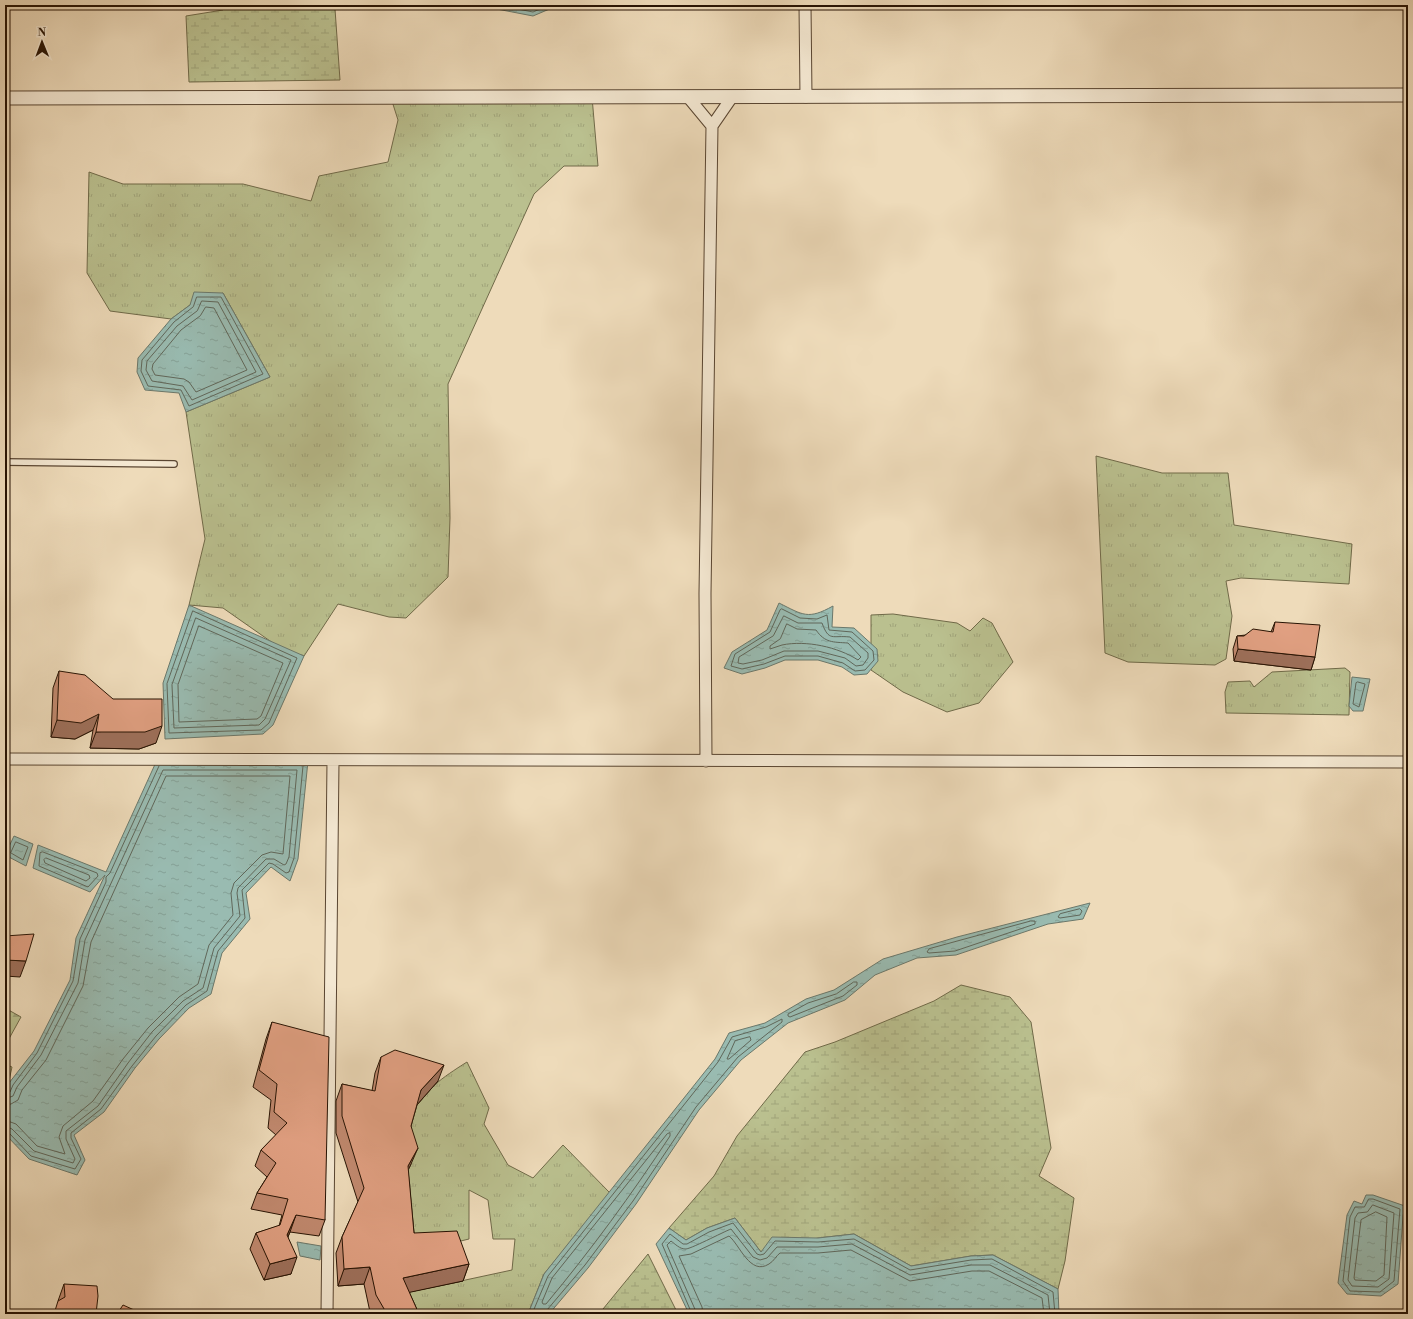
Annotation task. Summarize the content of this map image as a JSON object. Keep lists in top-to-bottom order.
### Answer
{
  "north": "top"
}
